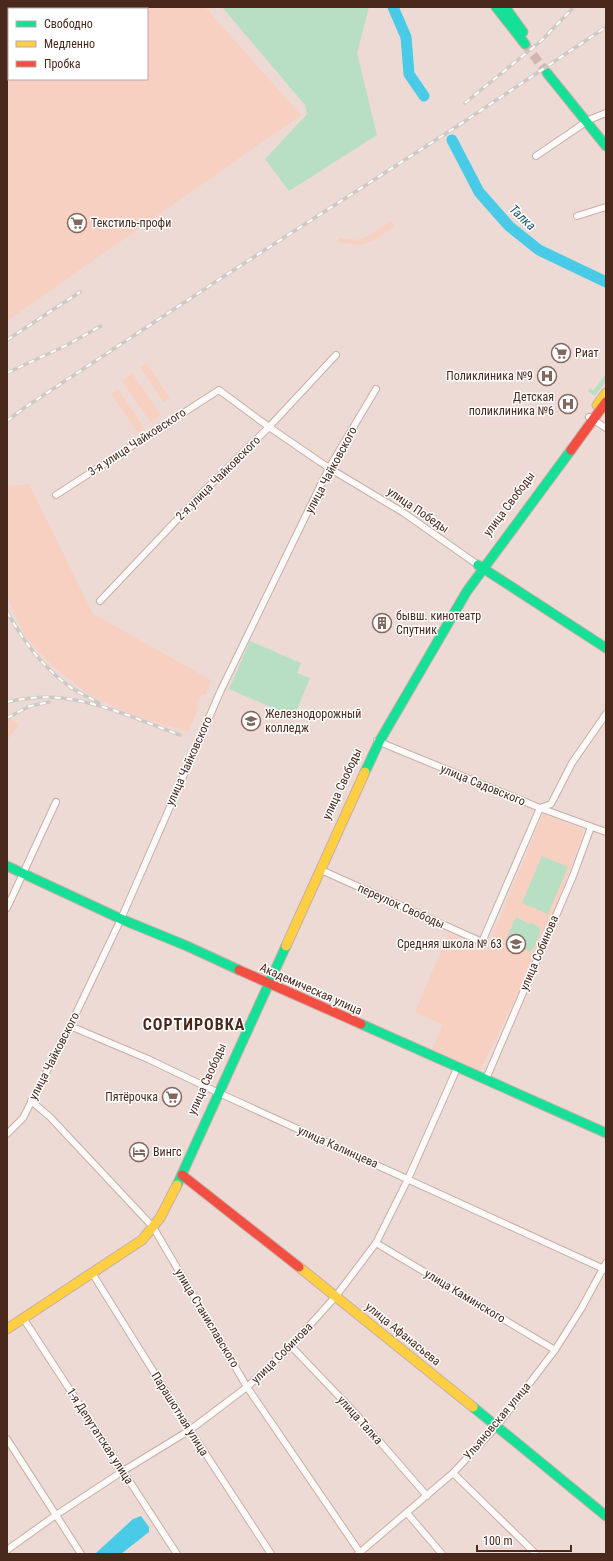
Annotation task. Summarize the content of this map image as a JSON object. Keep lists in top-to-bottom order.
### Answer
{
  "streets": {
    "street": [
      "3-я улица Чайковского",
      "улица Чайковского",
      "2-я улица Чайковского",
      "улица Свободы",
      "улица Победы",
      "улица Садовского",
      "переулок Свободы",
      "улица Собинова",
      "Академическая улица",
      "улица Калинцева",
      "улица Каминского",
      "улица Станиславского",
      "улица Афанасьева",
      "Парашютная улица",
      "улица Талка",
      "Ульяновская улица",
      "1-я Депутатская улица"
    ]
  },
  "crossings": [
    ["3-я улица Чайковского", "улица Победы"],
    ["улица Чайковского", "улица Победы"],
    ["улица Чайковского", "Академическая улица"],
    ["улица Чайковского", "улица Калинцева"],
    ["улица Чайковского", "улица Станиславского"],
    ["2-я улица Чайковского", "улица Победы"],
    ["улица Свободы", "улица Победы"],
    ["улица Свободы", "улица Садовского"],
    ["улица Свободы", "переулок Свободы"],
    ["улица Свободы", "Академическая улица"],
    ["улица Свободы", "улица Калинцева"],
    ["улица Свободы", "улица Станиславского"],
    ["улица Свободы", "улица Афанасьева"],
    ["улица Свободы", "Парашютная улица"],
    ["улица Свободы", "1-я Депутатская улица"],
    ["улица Садовского", "переулок Свободы"],
    ["улица Садовского", "улица Собинова"],
    ["улица Собинова", "Академическая улица"],
    ["улица Собинова", "улица Калинцева"],
    ["улица Собинова", "улица Каминского"],
    ["улица Собинова", "улица Станиславского"],
    ["улица Собинова", "улица Афанасьева"],
    ["улица Собинова", "Парашютная улица"],
    ["улица Собинова", "улица Талка"],
    ["улица Собинова", "1-я Депутатская улица"],
    ["улица Калинцева", "Ульяновская улица"],
    ["улица Каминского", "Ульяновская улица"],
    ["улица Станиславского", "Ульяновская улица"],
    ["улица Афанасьева", "Ульяновская улица"],
    ["улица Талка", "Ульяновская улица"]
  ],
  "districts": ["СОРТИРОВКА"],
  "water": ["Талка"],
  "places": {
    "supermarket": ["Текстиль-профи", "Риат", "Пятёрочка"],
    "hospital": ["Поликлиника №9", "Детская поликлиника №6"],
    "building": ["бывш. кинотеатр Спутник"],
    "school or university": ["Железнодорожный колледж", "Средняя школа № 63"],
    "hotel": ["Вингс"]
  },
  "legend": ["Свободно", "Медленно", "Пробка"],
  "scale_bar": "100 m"
}
